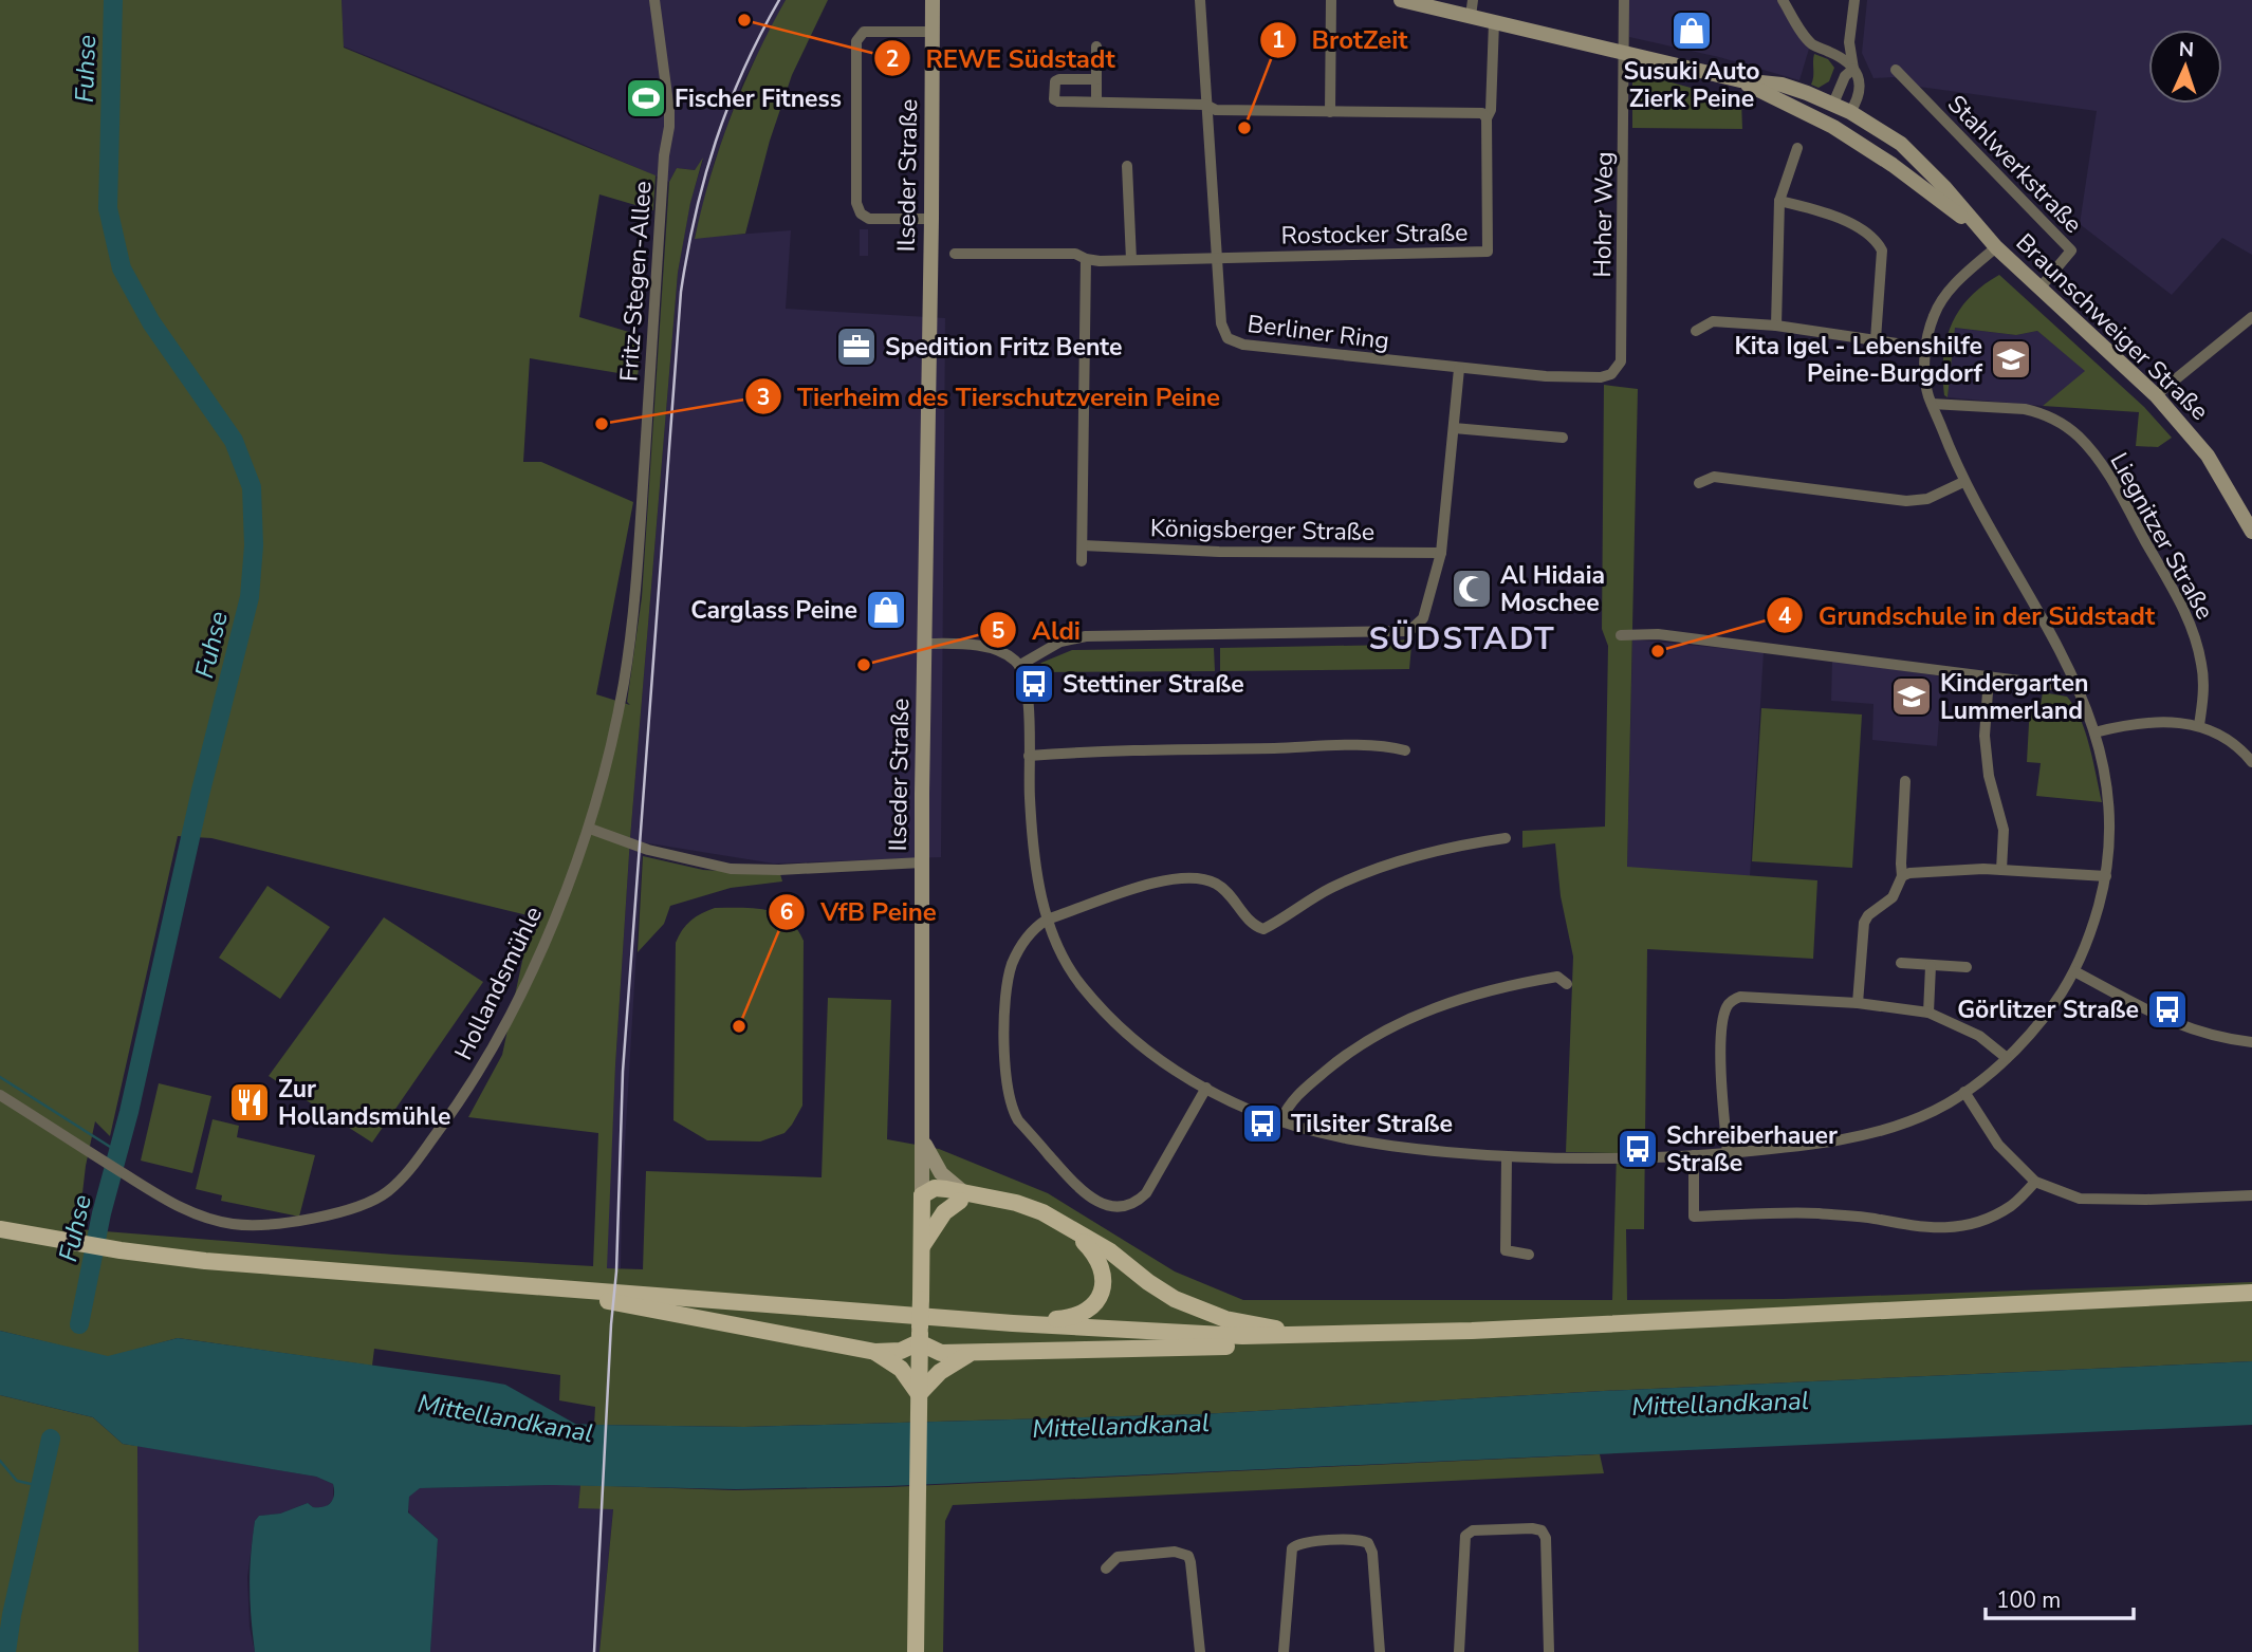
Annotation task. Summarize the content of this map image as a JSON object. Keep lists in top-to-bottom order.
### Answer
{
  "streets": {
    "street": [
      "Stahlwerkstraße",
      "Ilseder Straße",
      "Hoher Weg",
      "Rostocker Straße",
      "Fritz-Stegen-Allee",
      "Braunschweiger Straße",
      "Berliner Ring",
      "Königsberger Straße",
      "Liegnitzer Straße",
      "Hollandsmühle"
    ]
  },
  "crossings": [
    ["Stahlwerkstraße", "Braunschweiger Straße"],
    ["Hoher Weg", "Berliner Ring"],
    ["Rostocker Straße", "Berliner Ring"],
    ["Fritz-Stegen-Allee", "Hollandsmühle"]
  ],
  "districts": ["SÜDSTADT"],
  "water": ["Fuhse", "Mittellandkanal"],
  "places": {
    "other": [
      "REWE Südstadt",
      "BrotZeit",
      "Tierheim des Tierschutzverein Peine",
      "Grundschule in der Südstadt",
      "Aldi",
      "VfB Peine"
    ],
    "shop": ["Susuki Auto Zierk Peine", "Carglass Peine"],
    "sports": ["Fischer Fitness"],
    "office": ["Spedition Fritz Bente"],
    "school or university": ["Kita Igel - Lebenshilfe Peine-Burgdorf", "Kindergarten Lummerland"],
    "mosque": ["Al Hidaia Moschee"],
    "bus stop": [
      "Stettiner Straße",
      "Görlitzer Straße",
      "Tilsiter Straße",
      "Schreiberhauer Straße"
    ],
    "restaurant": ["Zur Hollandsmühle"]
  },
  "scale_bar": "100 m",
  "north": "top"
}
